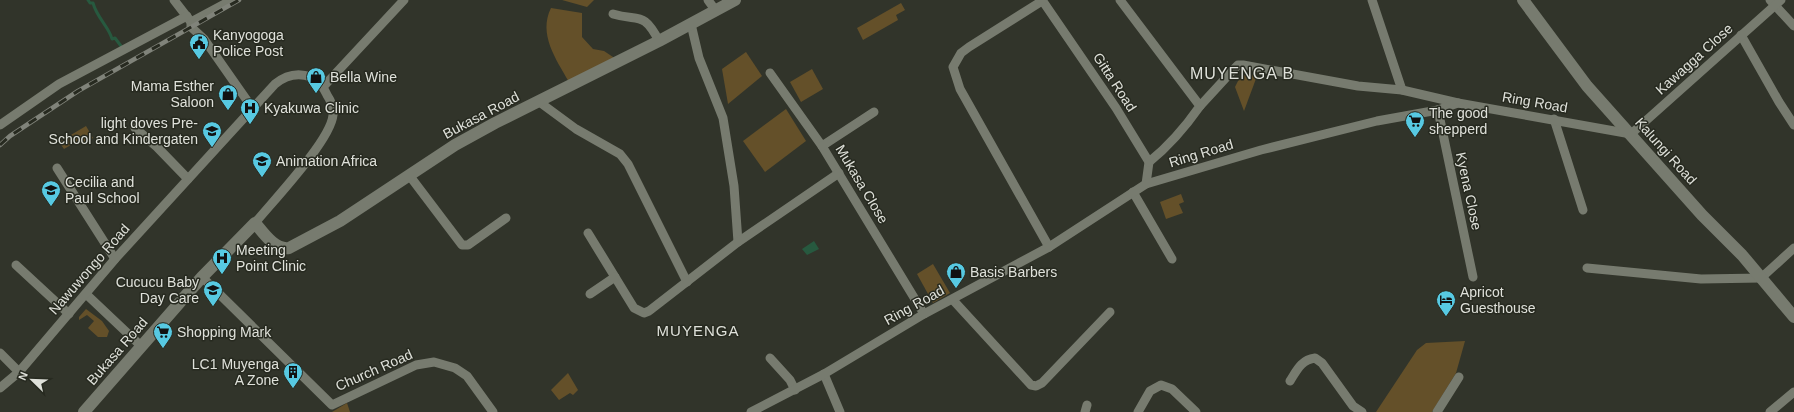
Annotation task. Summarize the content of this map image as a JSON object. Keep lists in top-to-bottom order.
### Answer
{
  "streets": {
    "street": [
      "Kawagga Close",
      "Gitta Road",
      "Ring Road",
      "Bukasa Road",
      "Kalungi Road",
      "Mukasa Close",
      "Kyena Close",
      "Nawuwongo Road",
      "Church Road"
    ]
  },
  "crossings": [
    ["Kawagga Close", "Ring Road"],
    ["Kawagga Close", "Kalungi Road"],
    ["Ring Road", "Kalungi Road"],
    ["Ring Road", "Mukasa Close"],
    ["Ring Road", "Kyena Close"],
    ["Bukasa Road", "Nawuwongo Road"],
    ["Bukasa Road", "Church Road"]
  ],
  "districts": ["MUYENGA B", "MUYENGA"],
  "places": {
    "public building": ["Kanyogoga Police Post"],
    "shop": ["Bella Wine", "Mama Esther Saloon", "Basis Barbers"],
    "hospital": ["Kyakuwa Clinic", "Meeting Point Clinic"],
    "supermarket": ["The good shepperd", "Shopping Mark"],
    "school or university": [
      "light doves Pre- School and Kindergaten",
      "Animation Africa",
      "Cecilia and Paul School",
      "Cucucu Baby Day Care"
    ],
    "hotel": ["Apricot Guesthouse"],
    "building": ["LC1 Muyenga A Zone"]
  },
  "north": "top left"
}
